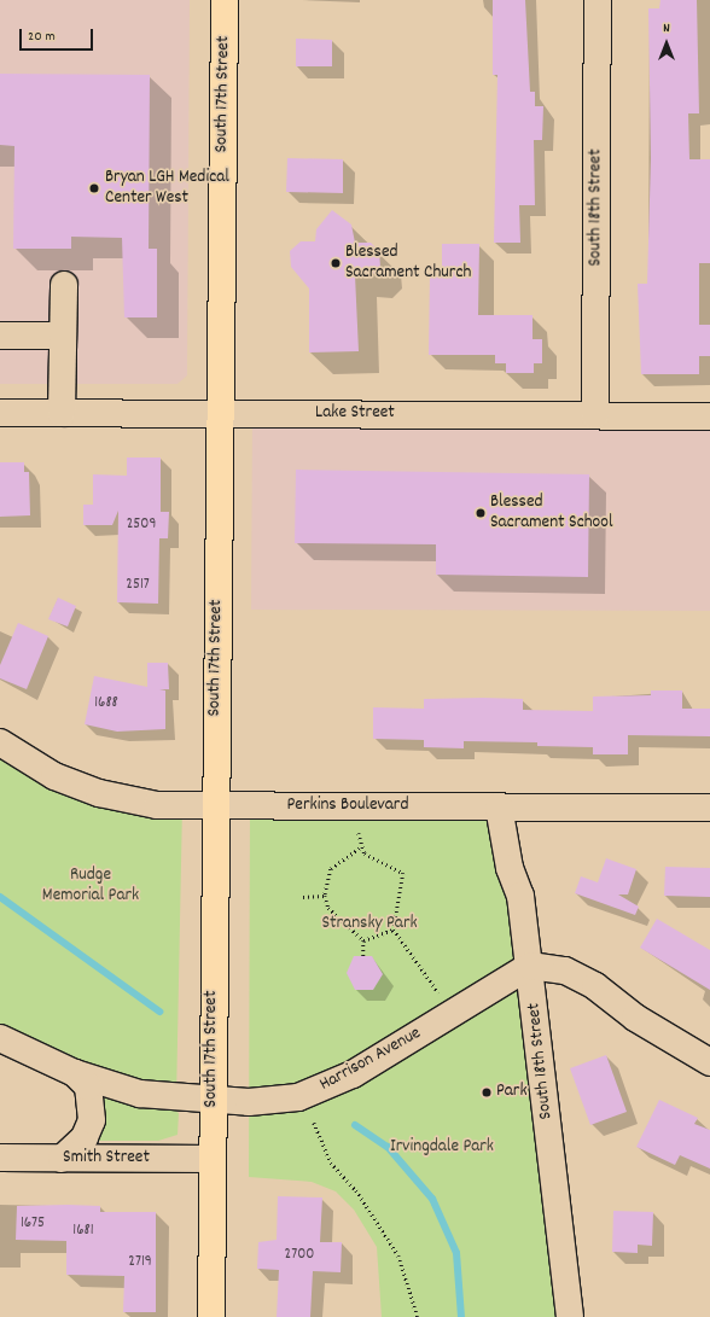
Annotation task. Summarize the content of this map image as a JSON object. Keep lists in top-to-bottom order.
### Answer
{
  "streets": {
    "main road": ["South 17th Street"],
    "street": [
      "South 18th Street",
      "Lake Street",
      "Perkins Boulevard",
      "Harrison Avenue",
      "Smith Street"
    ]
  },
  "crossings": [
    ["South 17th Street", "Lake Street"],
    ["South 17th Street", "Perkins Boulevard"],
    ["South 17th Street", "Harrison Avenue"],
    ["South 17th Street", "Smith Street"],
    ["South 18th Street", "Lake Street"],
    ["South 18th Street", "Perkins Boulevard"],
    ["South 18th Street", "Harrison Avenue"]
  ],
  "parks": ["Rudge Memorial Park", "Stransky Park", "Irvingdale Park"],
  "places": [
    "Bryan LGH Medical Center West",
    "Blessed Sacrament Church",
    "Blessed Sacrament School",
    "Park"
  ],
  "house_numbers": [
    "2509",
    "2517",
    "1688",
    "1675",
    "1681",
    "2700",
    "2719"
  ],
  "scale_bar": "20 m",
  "north": "top"
}
